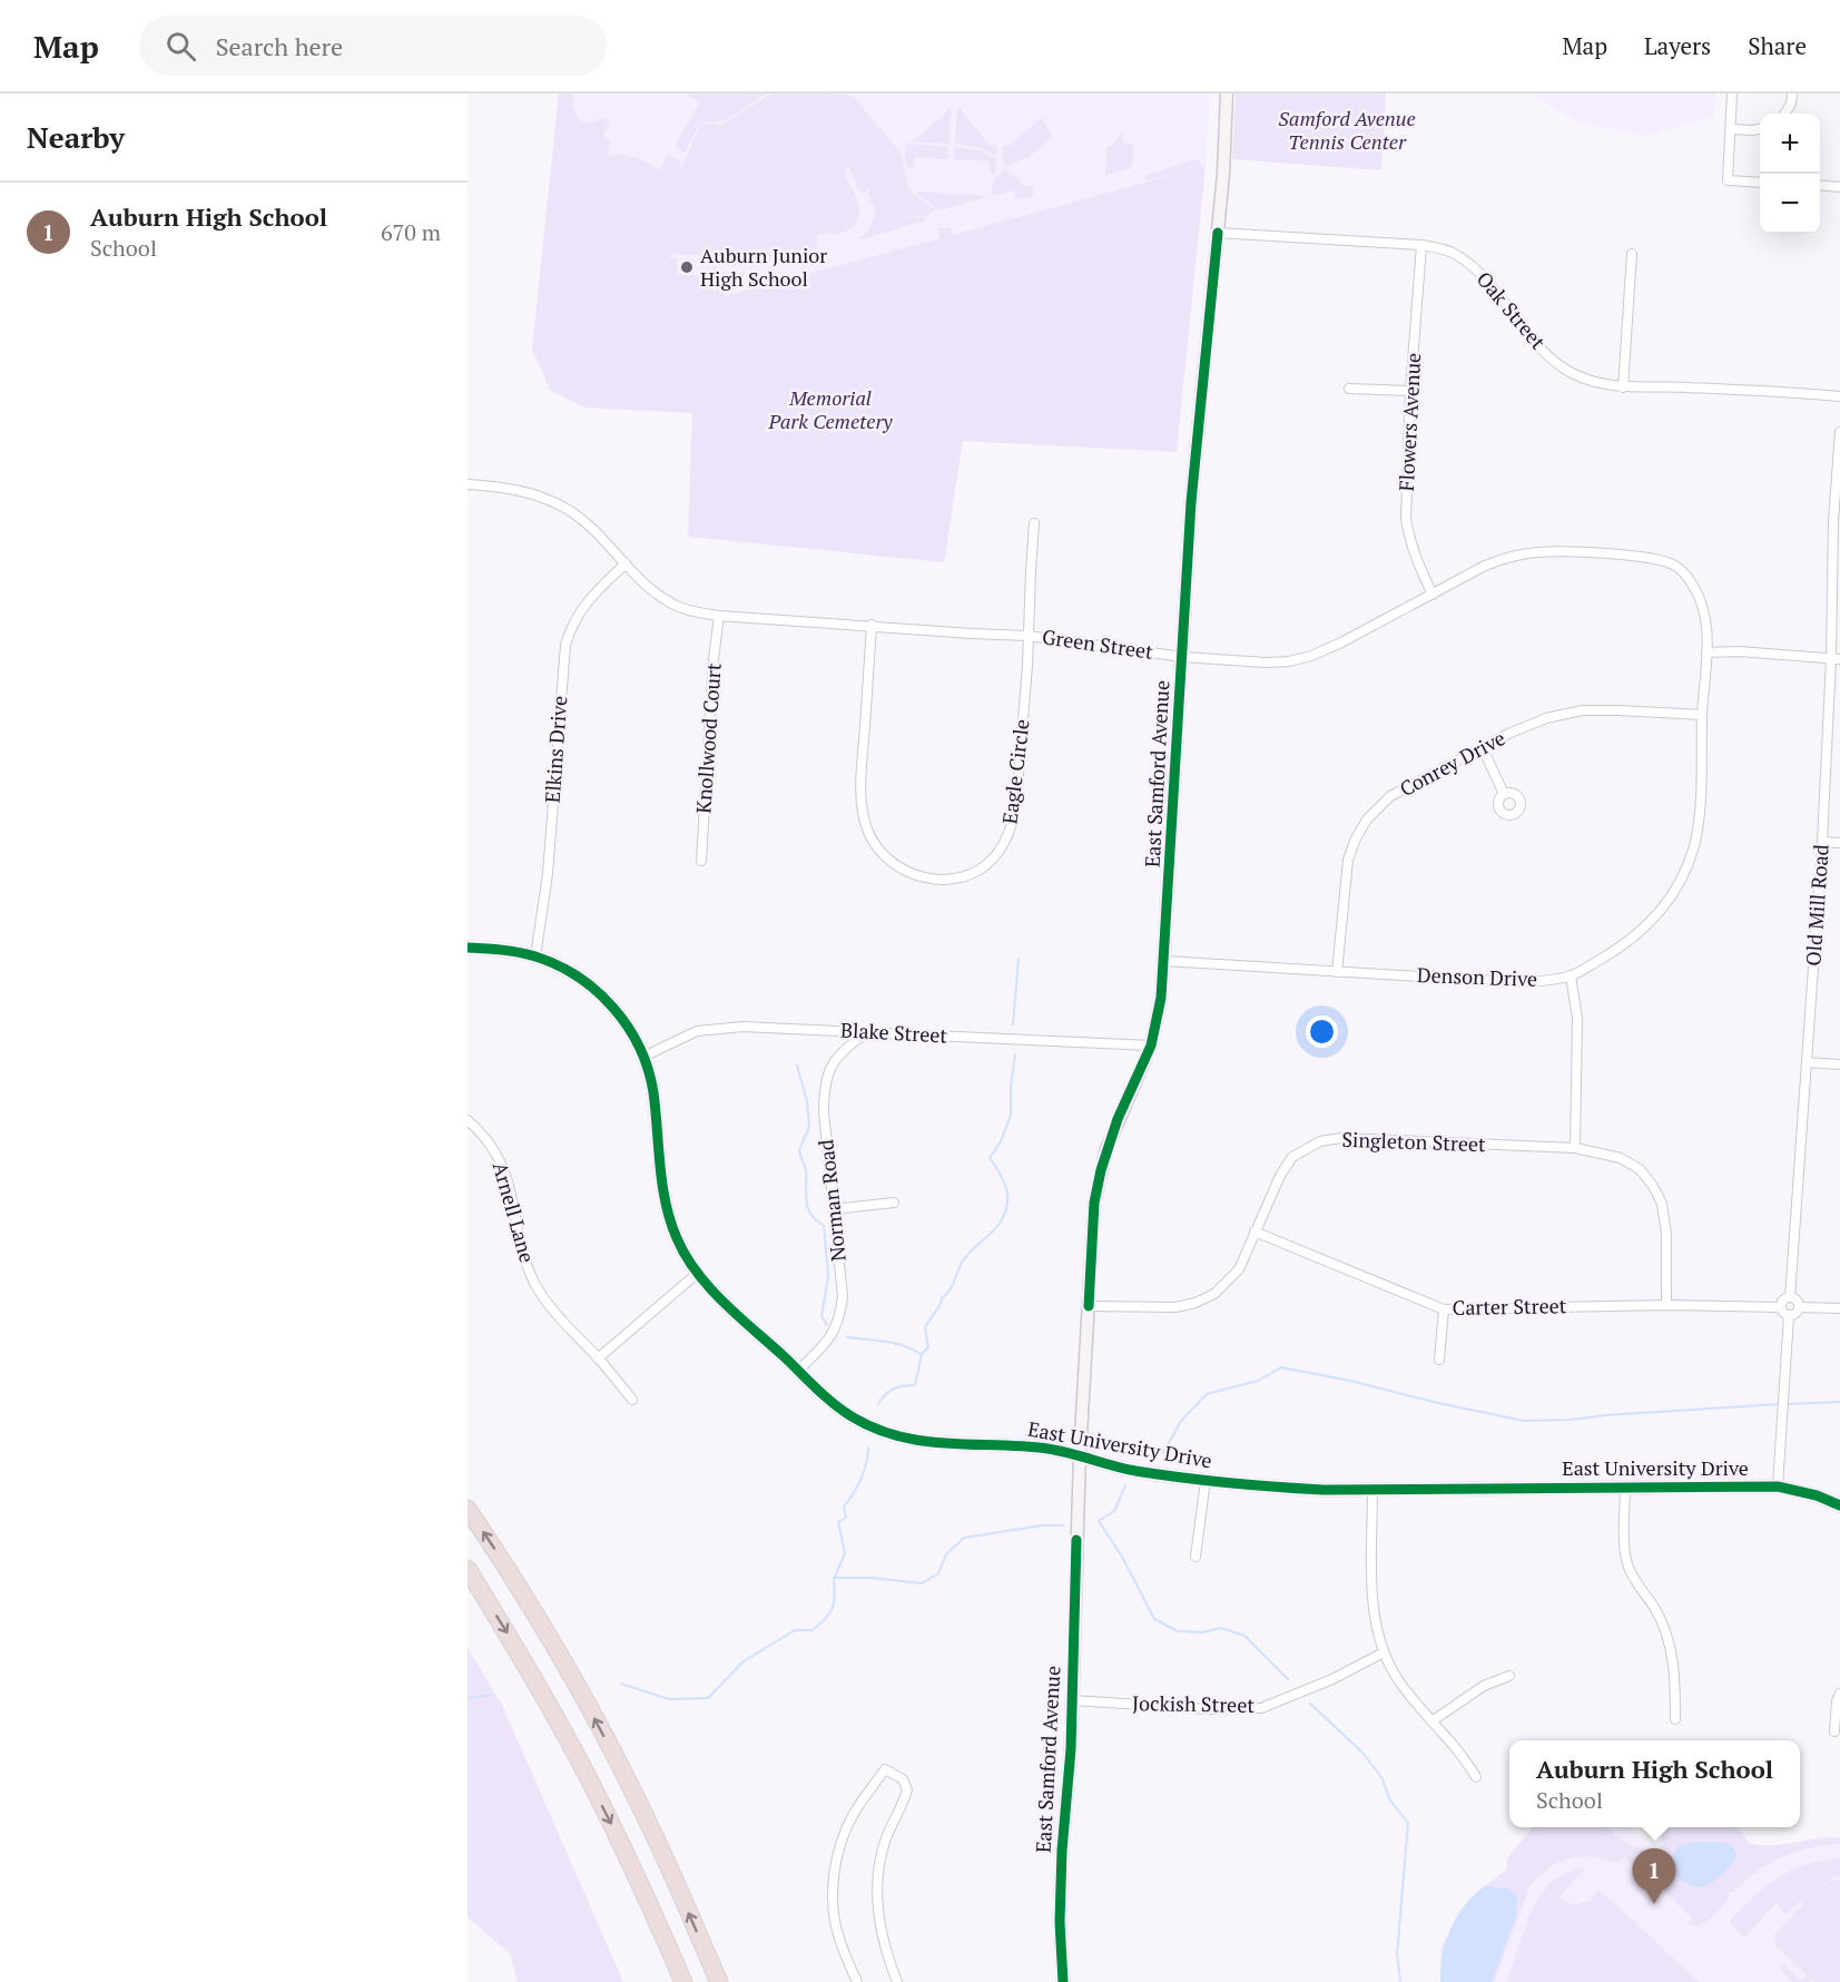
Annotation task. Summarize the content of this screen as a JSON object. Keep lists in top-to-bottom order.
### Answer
{
  "streets": {
    "street": [
      "Oak Street",
      "Flowers Avenue",
      "Green Street",
      "Knollwood Court",
      "Elkins Drive",
      "Conrey Drive",
      "Eagle Circle",
      "East Samford Avenue",
      "Old Mill Road",
      "Denson Drive",
      "Blake Street",
      "Singleton Street",
      "Norman Road",
      "Arnell Lane",
      "Carter Street",
      "East University Drive",
      "Jockish Street"
    ]
  },
  "crossings": [
    ["Oak Street", "Flowers Avenue"],
    ["Oak Street", "East Samford Avenue"],
    ["Flowers Avenue", "Green Street"],
    ["Green Street", "Knollwood Court"],
    ["Green Street", "Elkins Drive"],
    ["Green Street", "Eagle Circle"],
    ["Green Street", "East Samford Avenue"],
    ["Green Street", "Denson Drive"],
    ["Elkins Drive", "East University Drive"],
    ["Conrey Drive", "Denson Drive"],
    ["East Samford Avenue", "Denson Drive"],
    ["East Samford Avenue", "Blake Street"],
    ["East Samford Avenue", "Singleton Street"],
    ["East Samford Avenue", "East University Drive"],
    ["East Samford Avenue", "Jockish Street"],
    ["Old Mill Road", "Carter Street"],
    ["Blake Street", "Norman Road"],
    ["Blake Street", "East University Drive"],
    ["Singleton Street", "Carter Street"],
    ["Norman Road", "East University Drive"]
  ],
  "parks": ["Samford Avenue Tennis Center", "Memorial Park Cemetery"],
  "places": ["Auburn Junior High School"],
  "page": {
    "header": "Map",
    "search": "Search here",
    "nav": ["Map", "Layers", "Share"],
    "heading": "Nearby",
    "map_buttons": ["+", "−"],
    "list": [
      {
        "mark": "1",
        "name": "Auburn High School",
        "note": "School",
        "value": "670 m"
      }
    ],
    "popup": ["Auburn High School", "School"],
    "pins": "1"
  }
}
